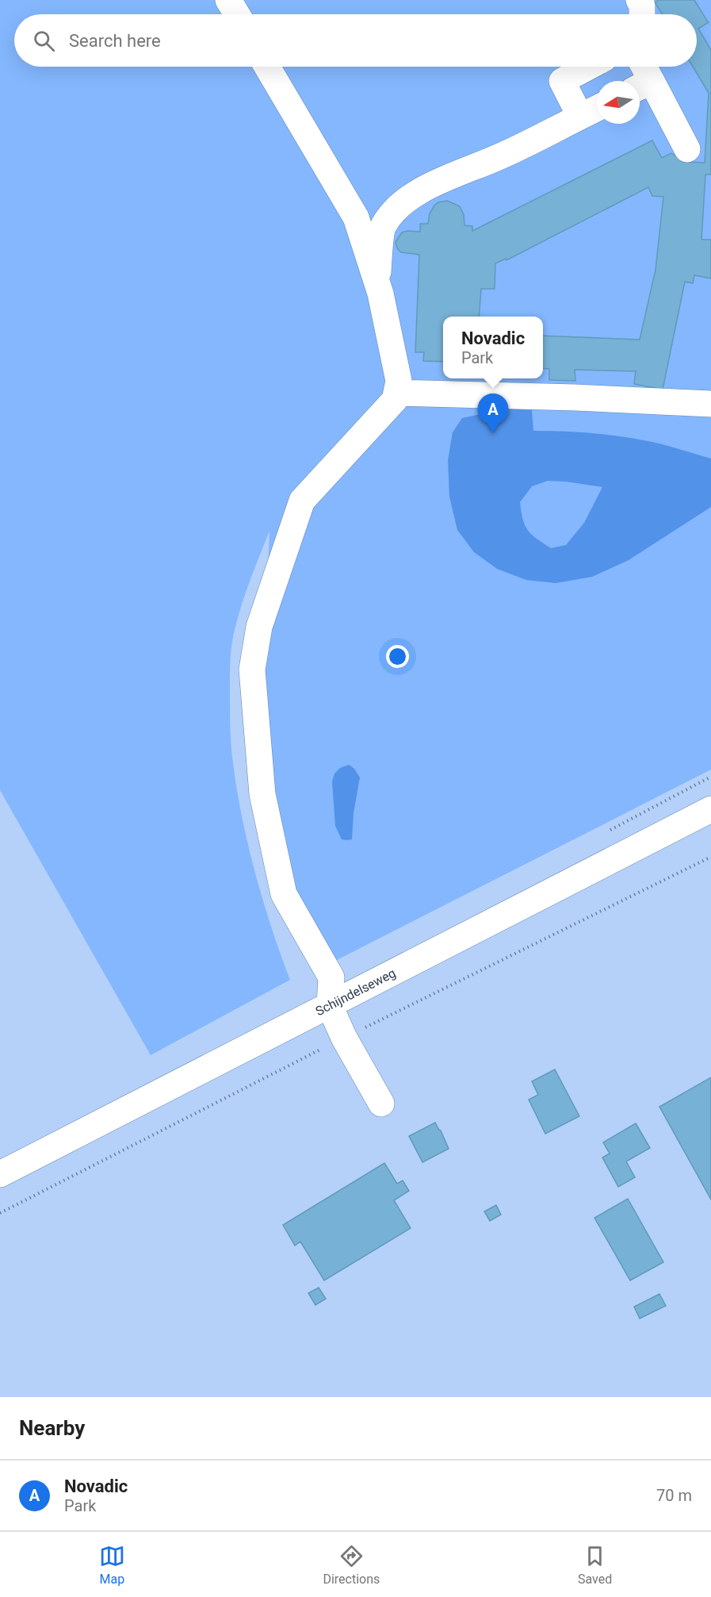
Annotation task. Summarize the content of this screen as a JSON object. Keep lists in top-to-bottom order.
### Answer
{
  "streets": {
    "street": ["Schijndelseweg"]
  },
  "north": "left",
  "page": {
    "search": "Search here",
    "popup": ["Novadic", "Park"],
    "pins": "A",
    "heading": "Nearby",
    "list": [
      {
        "mark": "A",
        "name": "Novadic",
        "note": "Park",
        "value": "70 m"
      }
    ],
    "nav": ["Map", "Directions", "Saved"]
  }
}
